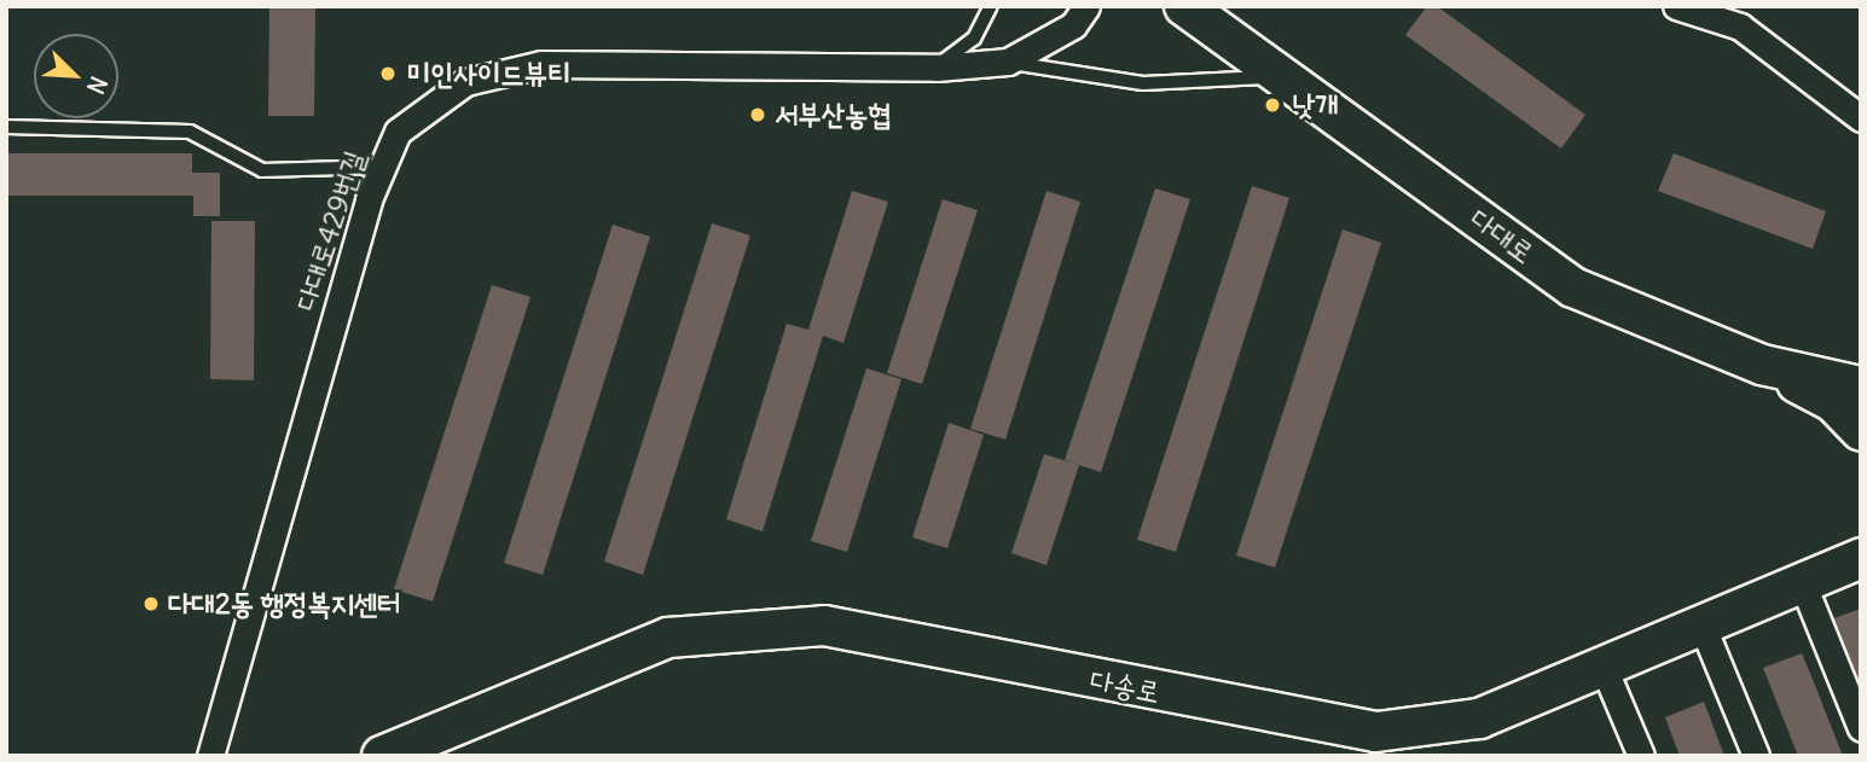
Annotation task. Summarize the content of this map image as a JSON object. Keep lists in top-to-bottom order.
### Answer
{
  "streets": {
    "main road": ["다대로", "다송로"],
    "street": ["다대로429번길"]
  },
  "places": [
    "미인사이드뷰티",
    "낫개",
    "서부산농협",
    "다대2동 행정복지센터"
  ],
  "north": "bottom right"
}
